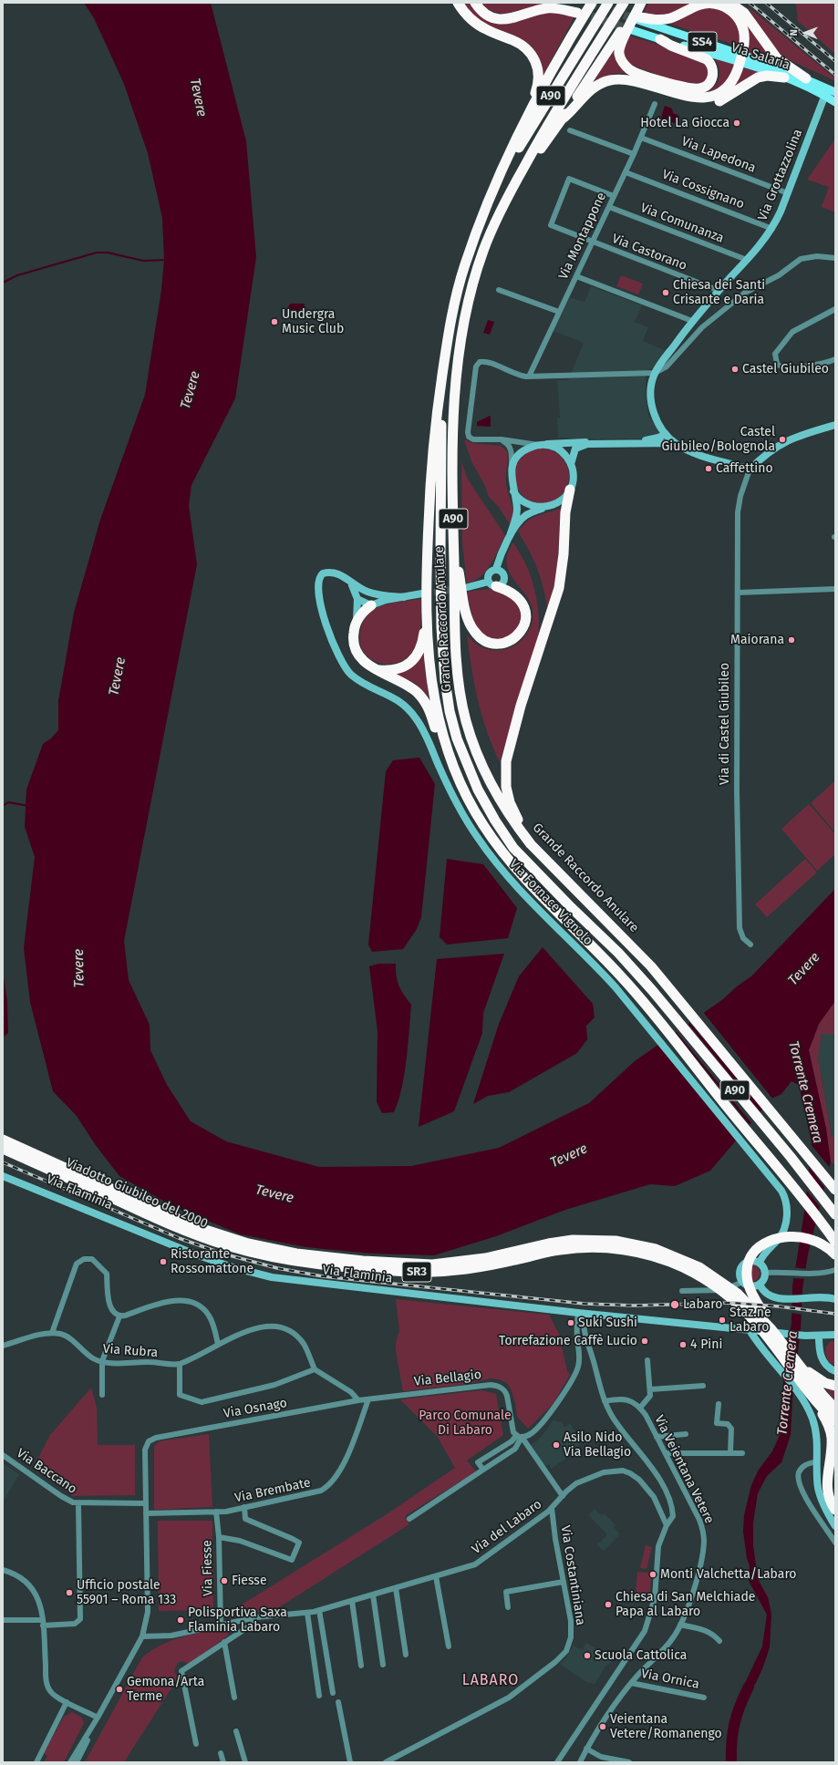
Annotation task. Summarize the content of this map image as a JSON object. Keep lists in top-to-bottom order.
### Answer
{
  "streets": {
    "highway": [
      "A90",
      "Grande Raccordo Anulare",
      "Viadotto Giubileo del 2000",
      "SR3"
    ],
    "main road": ["SS4", "Via Salaria"],
    "street": [
      "Via Lapedona",
      "Via Grottazzolina",
      "Via Cossignano",
      "Via Comunanza",
      "Via Montappone",
      "Via Castorano",
      "Via di Castel Giubileo",
      "Via Fornace Vignolo",
      "Via Flaminia",
      "Via Rubra",
      "Via Bellagio",
      "Via Osnago",
      "Via Veientana Vetere",
      "Via Baccano",
      "Via Brembate",
      "Via del Labaro",
      "Via Fiesse",
      "Via Costantiniana",
      "Via Ornica"
    ]
  },
  "crossings": [
    ["Via Salaria", "Via Grottazzolina"],
    ["Via Lapedona", "Via Grottazzolina"],
    ["Via Lapedona", "Via Montappone"],
    ["Via Grottazzolina", "Via Cossignano"],
    ["Via Grottazzolina", "Via Comunanza"],
    ["Via Grottazzolina", "Via Castorano"],
    ["Via Grottazzolina", "Via di Castel Giubileo"],
    ["Via Cossignano", "Via Montappone"],
    ["Via Comunanza", "Via Montappone"],
    ["Via Montappone", "Via Castorano"],
    ["Via Flaminia", "Viadotto Giubileo del 2000"],
    ["Viadotto Giubileo del 2000", "SR3"],
    ["Via Bellagio", "Via Osnago"],
    ["Via Bellagio", "Via Brembate"],
    ["Via Bellagio", "Via del Labaro"],
    ["Via Osnago", "Via Baccano"],
    ["Via Osnago", "Via Brembate"],
    ["Via Veientana Vetere", "Via Ornica"],
    ["Via Brembate", "Via Fiesse"],
    ["Via del Labaro", "Via Fiesse"],
    ["Via del Labaro", "Via Costantiniana"]
  ],
  "districts": ["LABARO"],
  "water": ["Tevere", "Torrente Cremera"],
  "parks": ["Parco Comunale Di Labaro"],
  "places": [
    "Hotel La Giocca",
    "Chiesa dei Santi Crisante e Daria",
    "Undergra Music Club",
    "Castel Giubileo",
    "Castel Giubileo/Bolognola",
    "Caffettino",
    "Maiorana",
    "Ristorante Rossomattone",
    "Labaro",
    "Staz.ne Labaro",
    "Suki Sushi",
    "Torrefazione Caffè Lucio",
    "4 Pini",
    "Asilo Nido Via Bellagio",
    "Monti Valchetta/Labaro",
    "Fiesse",
    "Ufficio postale 55901 – Roma 133",
    "Chiesa di San Melchiade Papa al Labaro",
    "Polisportiva Saxa Flaminia Labaro",
    "Scuola Cattolica",
    "Gemona/Arta Terme",
    "Veientana Vetere/Romanengo"
  ],
  "north": "left"
}
